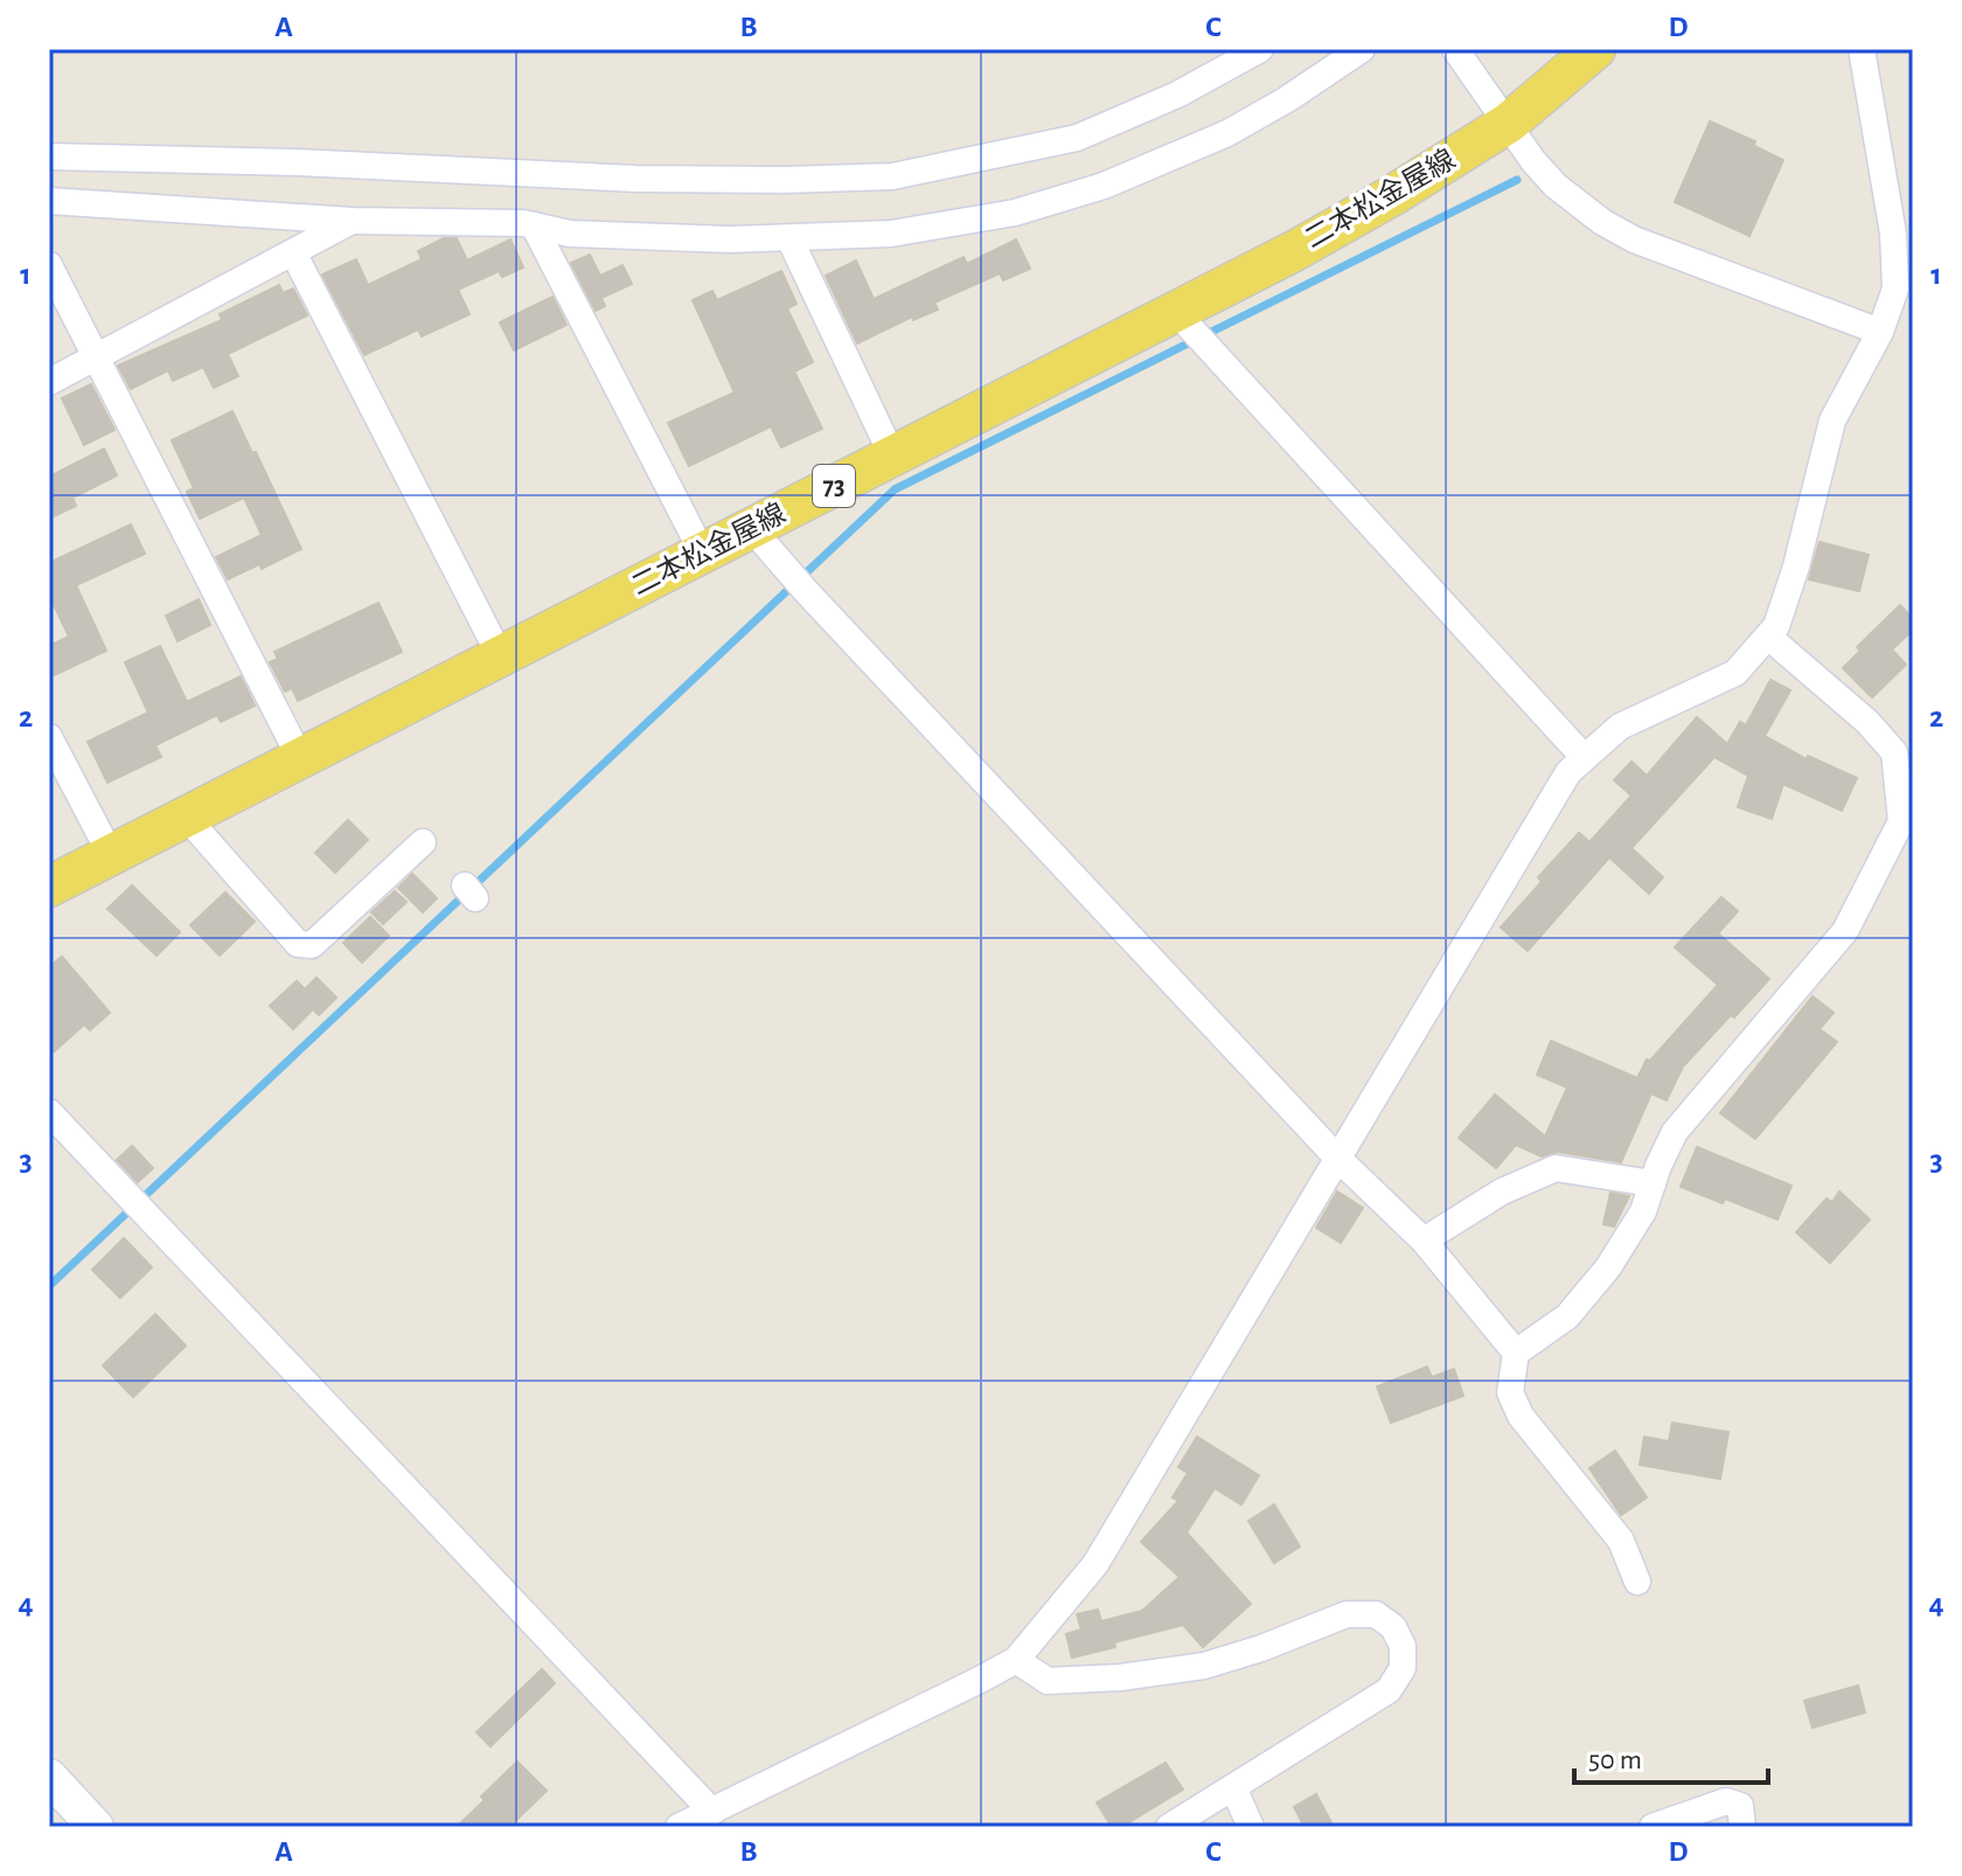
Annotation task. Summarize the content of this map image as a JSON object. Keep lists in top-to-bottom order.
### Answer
{
  "streets": {
    "main road": ["二本松金屋線", "73"]
  },
  "scale_bar": "50 m",
  "grid": {
    "columns": [
      "A",
      "B",
      "C",
      "D"
    ],
    "rows": [
      "1",
      "2",
      "3",
      "4"
    ]
  }
}
